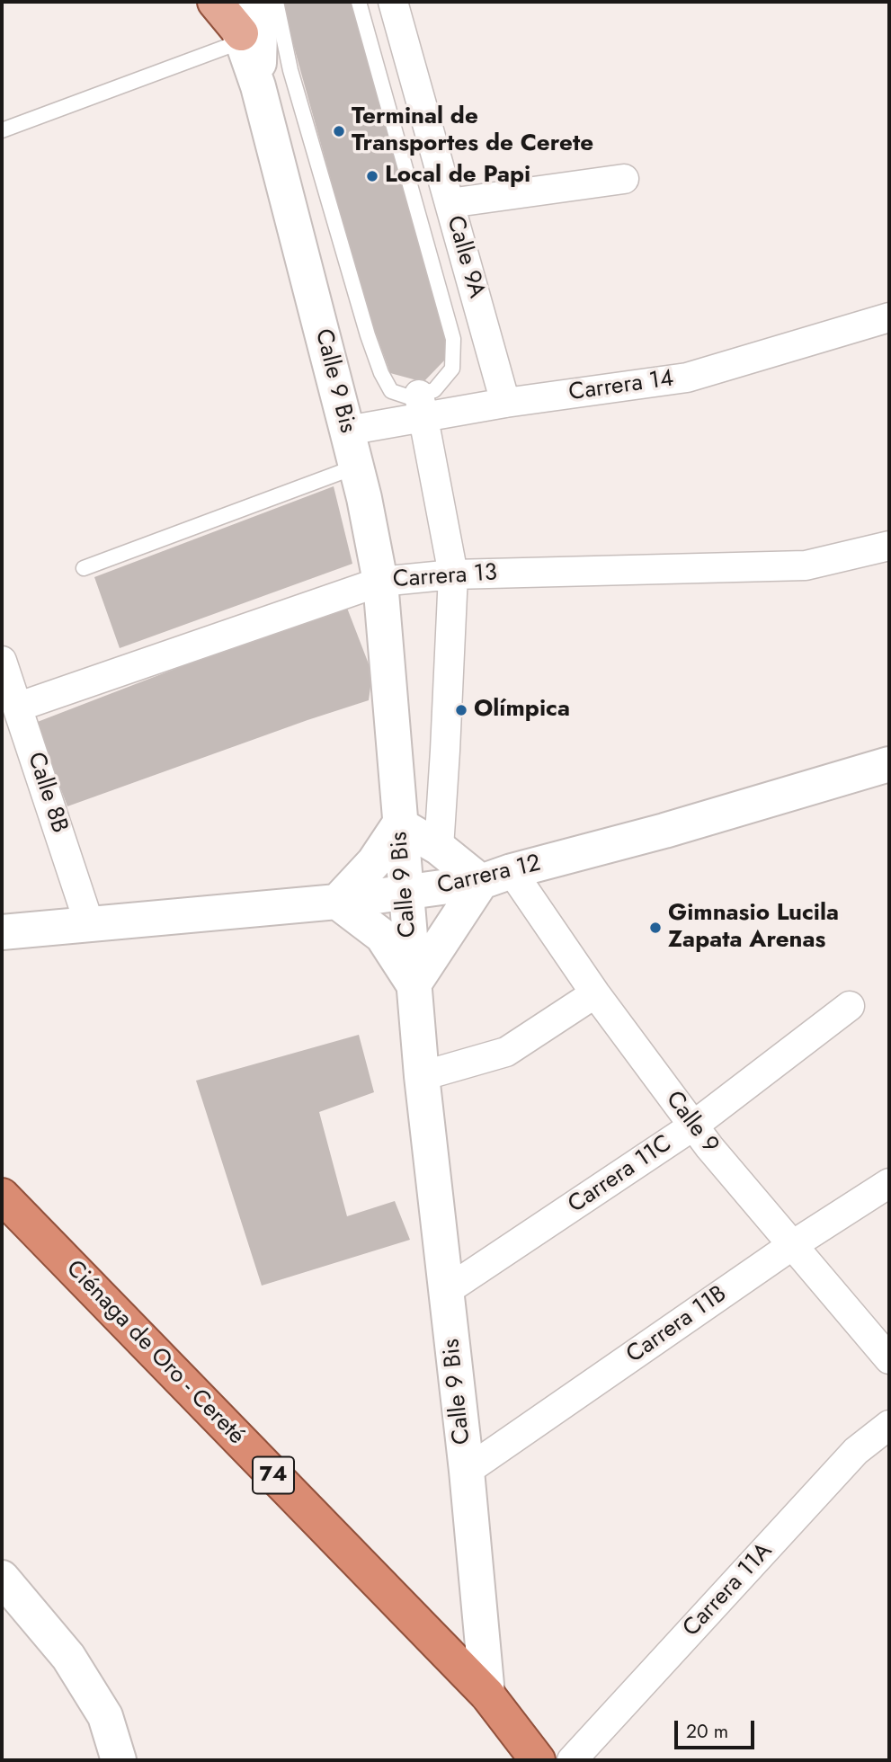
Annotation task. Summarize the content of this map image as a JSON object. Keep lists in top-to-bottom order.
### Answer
{
  "streets": {
    "highway": ["Ciénaga de Oro - Cereté", "74"],
    "street": [
      "Calle 9A",
      "Calle 9 Bis",
      "Carrera 14",
      "Carrera 13",
      "Calle 8B",
      "Carrera 12",
      "Calle 9",
      "Carrera 11C",
      "Carrera 11B",
      "Carrera 11A"
    ]
  },
  "crossings": [
    ["Calle 9A", "Carrera 14"],
    ["Calle 9 Bis", "Carrera 14"],
    ["Calle 9 Bis", "Carrera 13"],
    ["Calle 9 Bis", "Carrera 12"],
    ["Calle 9 Bis", "Carrera 11C"],
    ["Calle 9 Bis", "Carrera 11B"],
    ["Calle 9 Bis", "Ciénaga de Oro - Cereté"],
    ["Carrera 13", "Calle 8B"],
    ["Calle 8B", "Carrera 12"],
    ["Carrera 12", "Calle 9"],
    ["Calle 9", "Carrera 11C"],
    ["Calle 9", "Carrera 11B"]
  ],
  "places": [
    "Terminal de Transportes de Cerete",
    "Local de Papi",
    "Olímpica",
    "Gimnasio Lucila Zapata Arenas"
  ],
  "scale_bar": "20 m"
}
